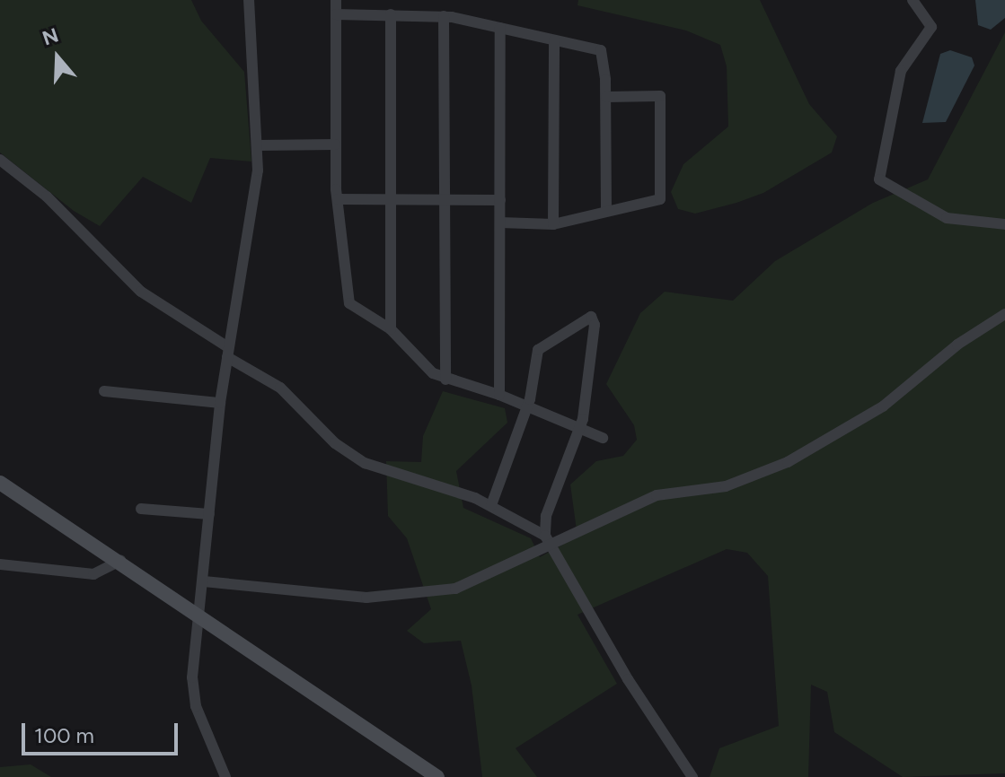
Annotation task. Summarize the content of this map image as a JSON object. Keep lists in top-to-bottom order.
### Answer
{
  "scale_bar": "100 m",
  "north": "top"
}
